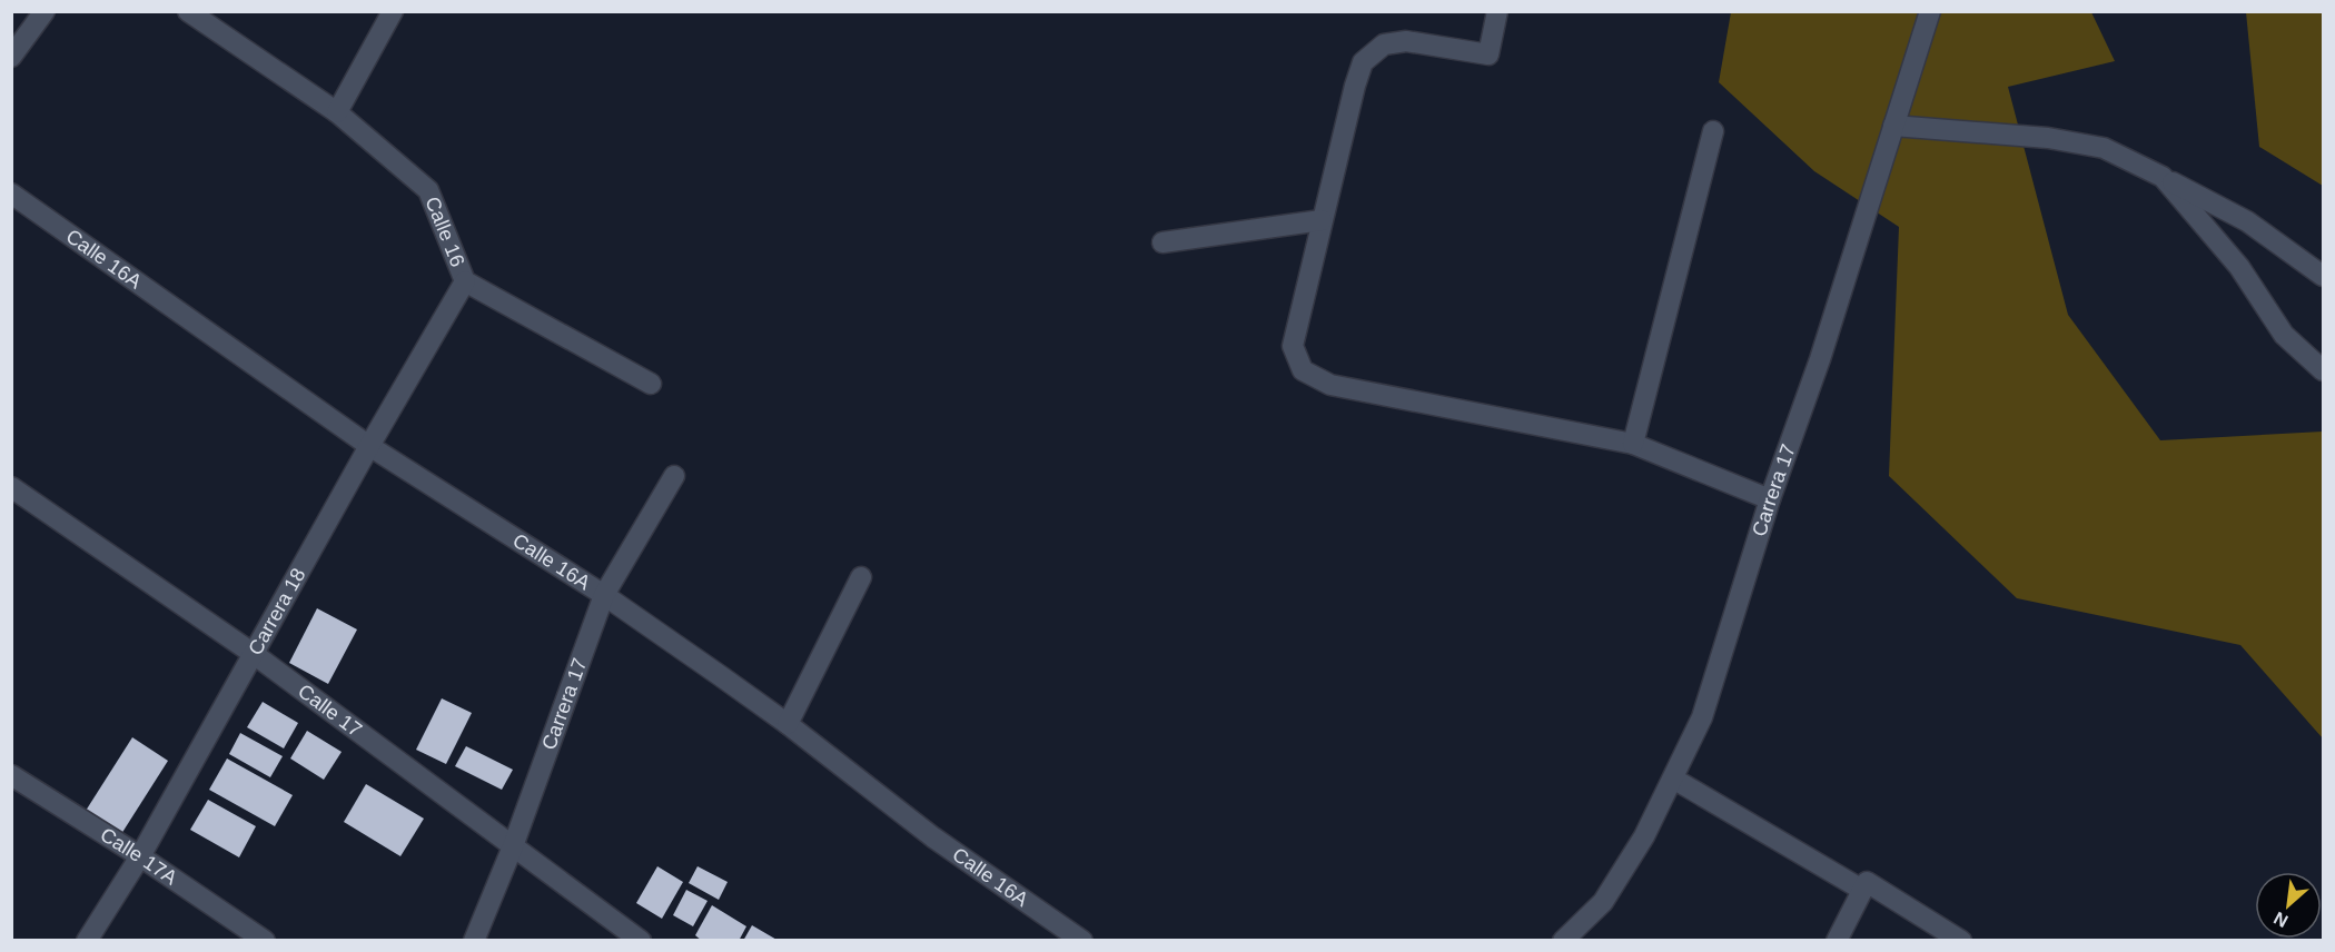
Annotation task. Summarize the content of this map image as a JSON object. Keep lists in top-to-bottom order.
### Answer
{
  "streets": {
    "street": [
      "Calle 16",
      "Calle 16A",
      "Carrera 17",
      "Carrera 18",
      "Calle 17",
      "Calle 17A"
    ]
  },
  "crossings": [
    ["Calle 16", "Carrera 18"],
    ["Calle 16A", "Carrera 17"],
    ["Calle 16A", "Carrera 18"],
    ["Carrera 17", "Calle 17"],
    ["Carrera 18", "Calle 17"],
    ["Carrera 18", "Calle 17A"]
  ],
  "north": "bottom left"
}
